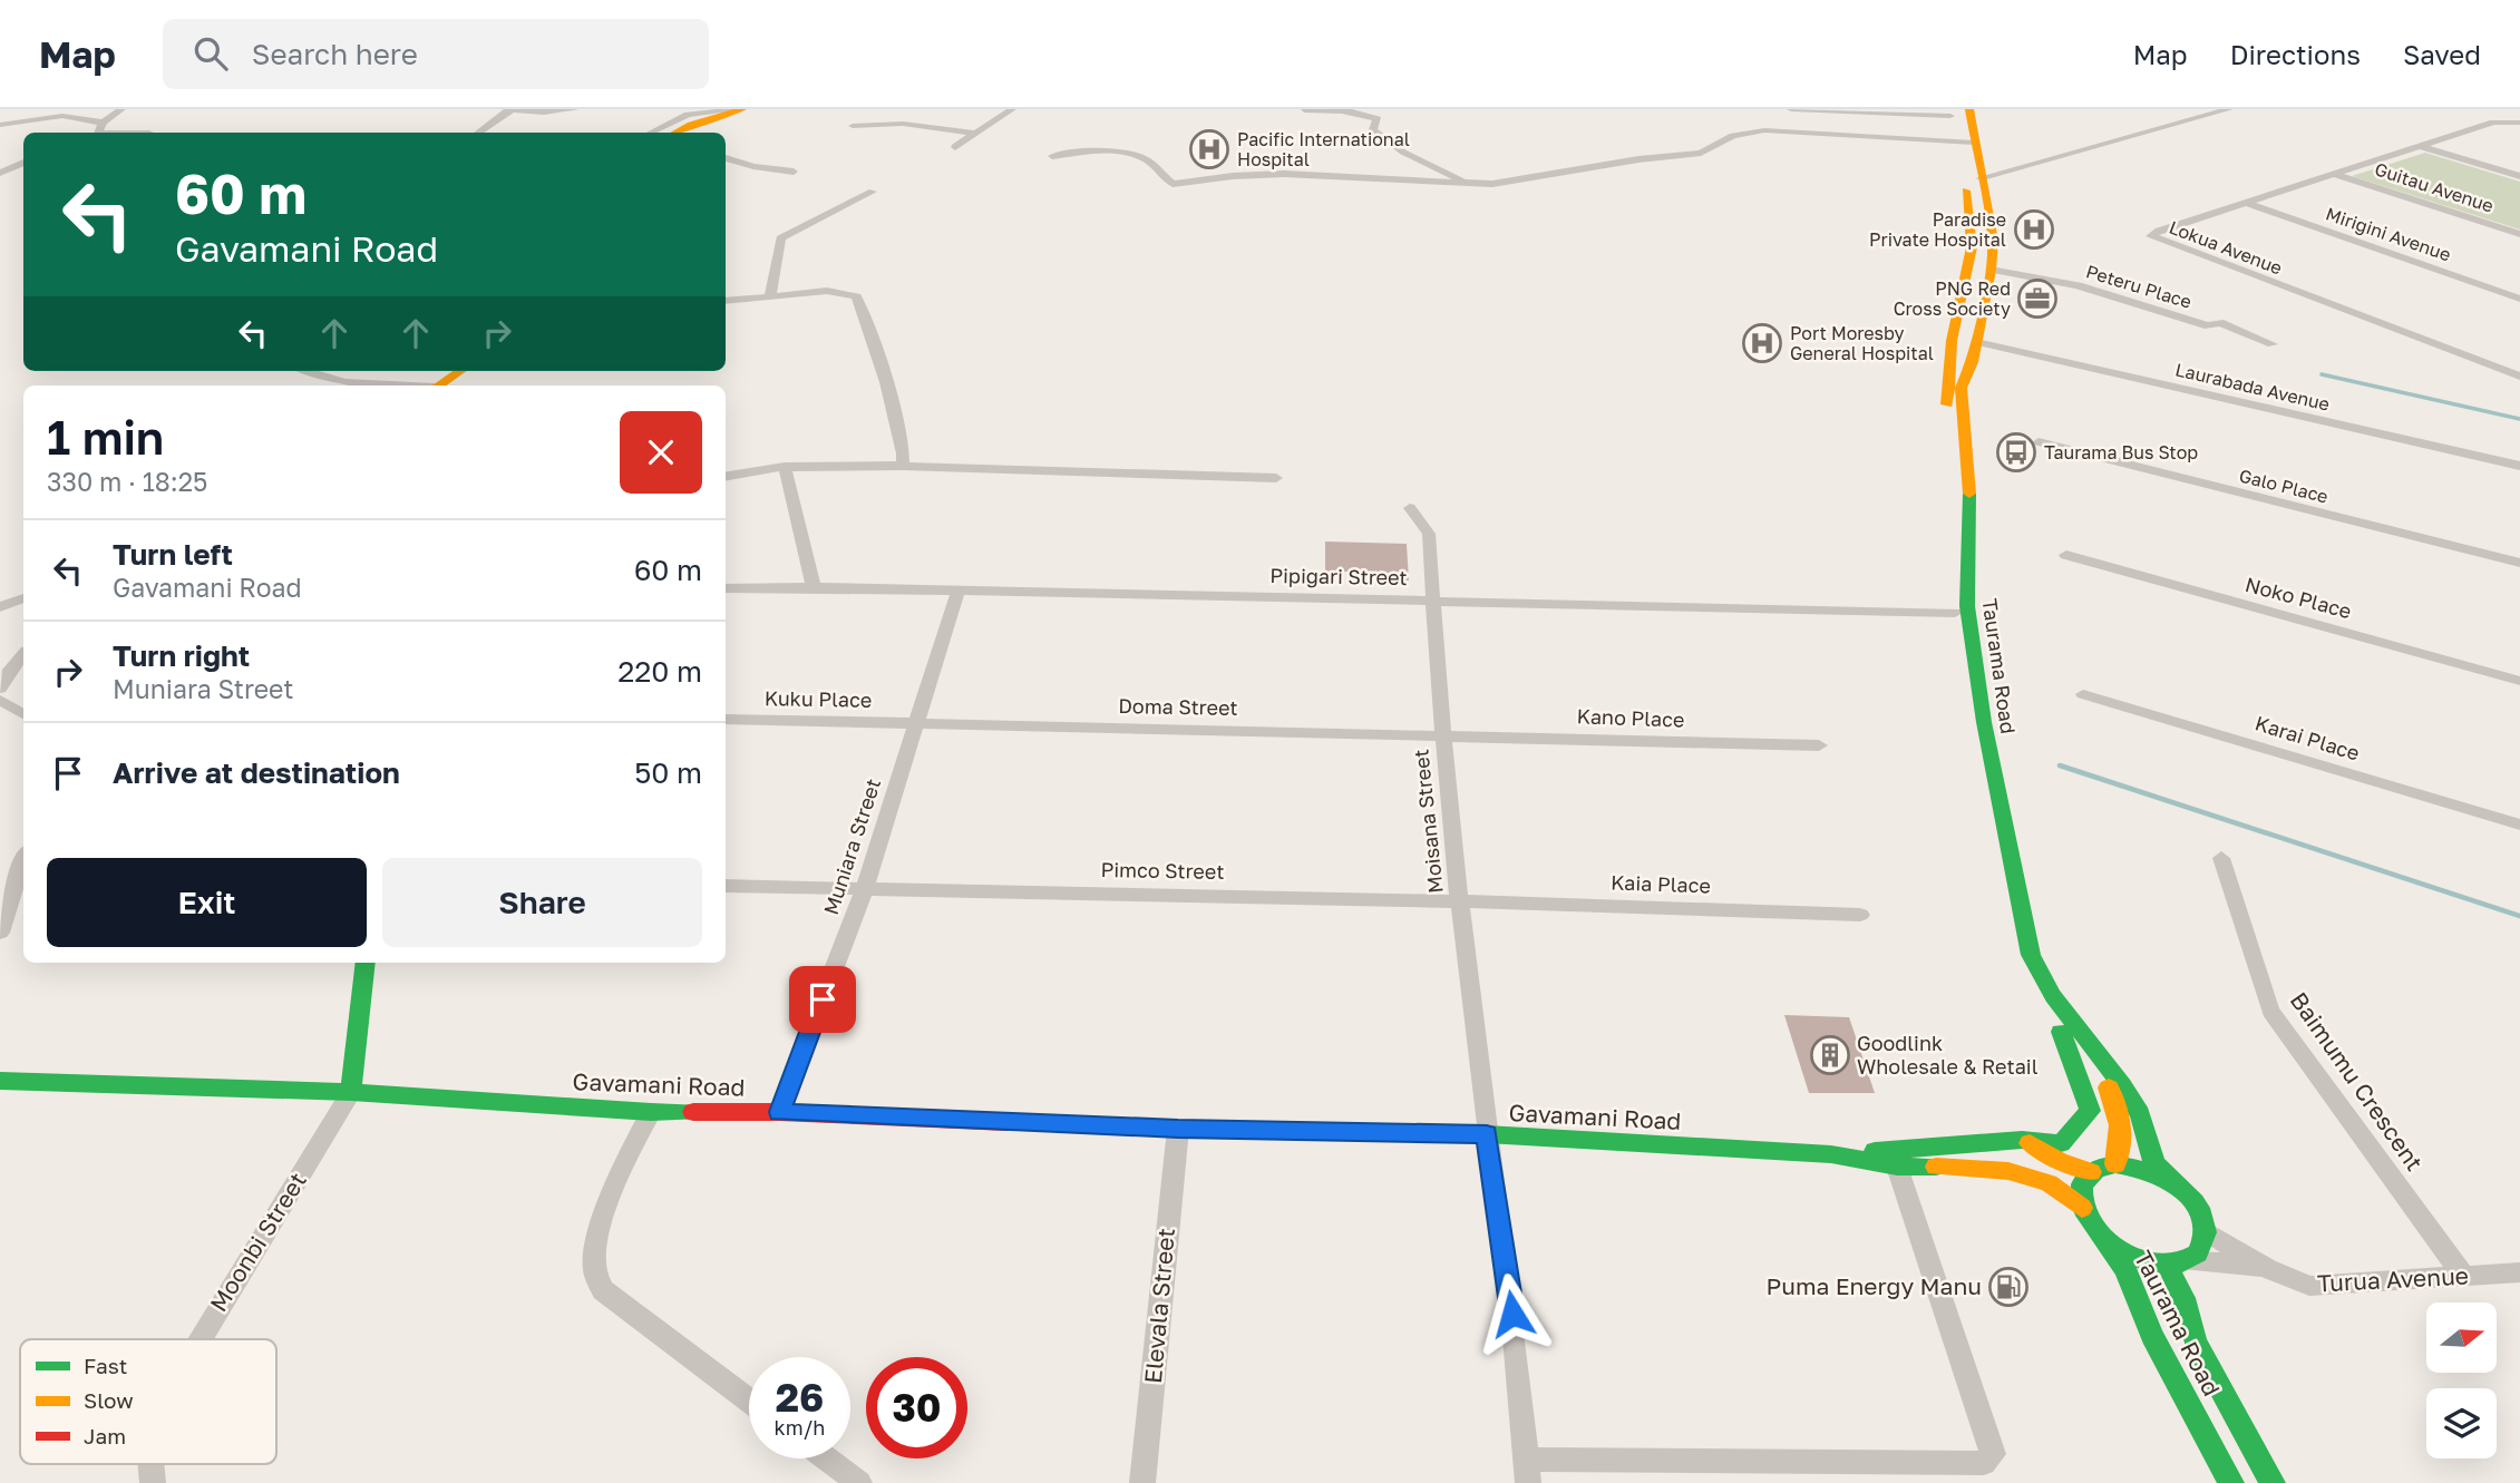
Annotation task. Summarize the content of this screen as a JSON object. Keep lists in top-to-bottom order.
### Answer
{
  "streets": {
    "main road": ["Taurama Road", "Gavamani Road"],
    "street": [
      "Guitau Avenue",
      "Mirigini Avenue",
      "Lokua Avenue",
      "Peteru Place",
      "Laurabada Avenue",
      "Galo Place",
      "Pipigari Street",
      "Noko Place",
      "Kuku Place",
      "Doma Street",
      "Kano Place",
      "Karai Place",
      "Moisana Street",
      "Muniara Street",
      "Pimco Street",
      "Kaia Place",
      "Baimumu Crescent",
      "Moonbi Street",
      "Turua Avenue",
      "Elevala Street"
    ]
  },
  "crossings": [
    ["Guitau Avenue", "Lokua Avenue"],
    ["Mirigini Avenue", "Lokua Avenue"],
    ["Peteru Place", "Taurama Road"],
    ["Laurabada Avenue", "Taurama Road"],
    ["Pipigari Street", "Taurama Road"],
    ["Pipigari Street", "Moisana Street"],
    ["Pipigari Street", "Muniara Street"],
    ["Taurama Road", "Gavamani Road"],
    ["Taurama Road", "Turua Avenue"],
    ["Kuku Place", "Doma Street"],
    ["Kuku Place", "Muniara Street"],
    ["Doma Street", "Kano Place"],
    ["Doma Street", "Moisana Street"],
    ["Doma Street", "Muniara Street"],
    ["Kano Place", "Moisana Street"],
    ["Moisana Street", "Pimco Street"],
    ["Moisana Street", "Kaia Place"],
    ["Moisana Street", "Gavamani Road"],
    ["Muniara Street", "Pimco Street"],
    ["Muniara Street", "Gavamani Road"],
    ["Pimco Street", "Kaia Place"],
    ["Baimumu Crescent", "Turua Avenue"],
    ["Gavamani Road", "Moonbi Street"],
    ["Gavamani Road", "Turua Avenue"],
    ["Gavamani Road", "Elevala Street"]
  ],
  "places": {
    "hospital": ["Pacific International Hospital", "Paradise Private Hospital", "Port Moresby General Hospital"],
    "office": ["PNG Red Cross Society"],
    "bus stop": ["Taurama Bus Stop"],
    "building": ["Goodlink Wholesale & Retail"],
    "fuel station": ["Puma Energy Manu"]
  },
  "legend": ["Fast", "Slow", "Jam"],
  "north": "right",
  "page": {
    "header": "Map",
    "search": "Search here",
    "nav": ["Map", "Directions", "Saved"],
    "turn": ["60 m", "Gavamani Road"],
    "heading": ["1 min", "330 m · 18:25"],
    "list": [
      {
        "name": "Turn left",
        "note": "Gavamani Road",
        "value": "60 m"
      },
      {
        "name": "Turn right",
        "note": "Muniara Street",
        "value": "220 m"
      },
      {
        "name": "Arrive at destination",
        "value": "50 m"
      }
    ],
    "buttons": ["Exit", "Share"],
    "speed": "26 km/h",
    "limit": "30"
  }
}
